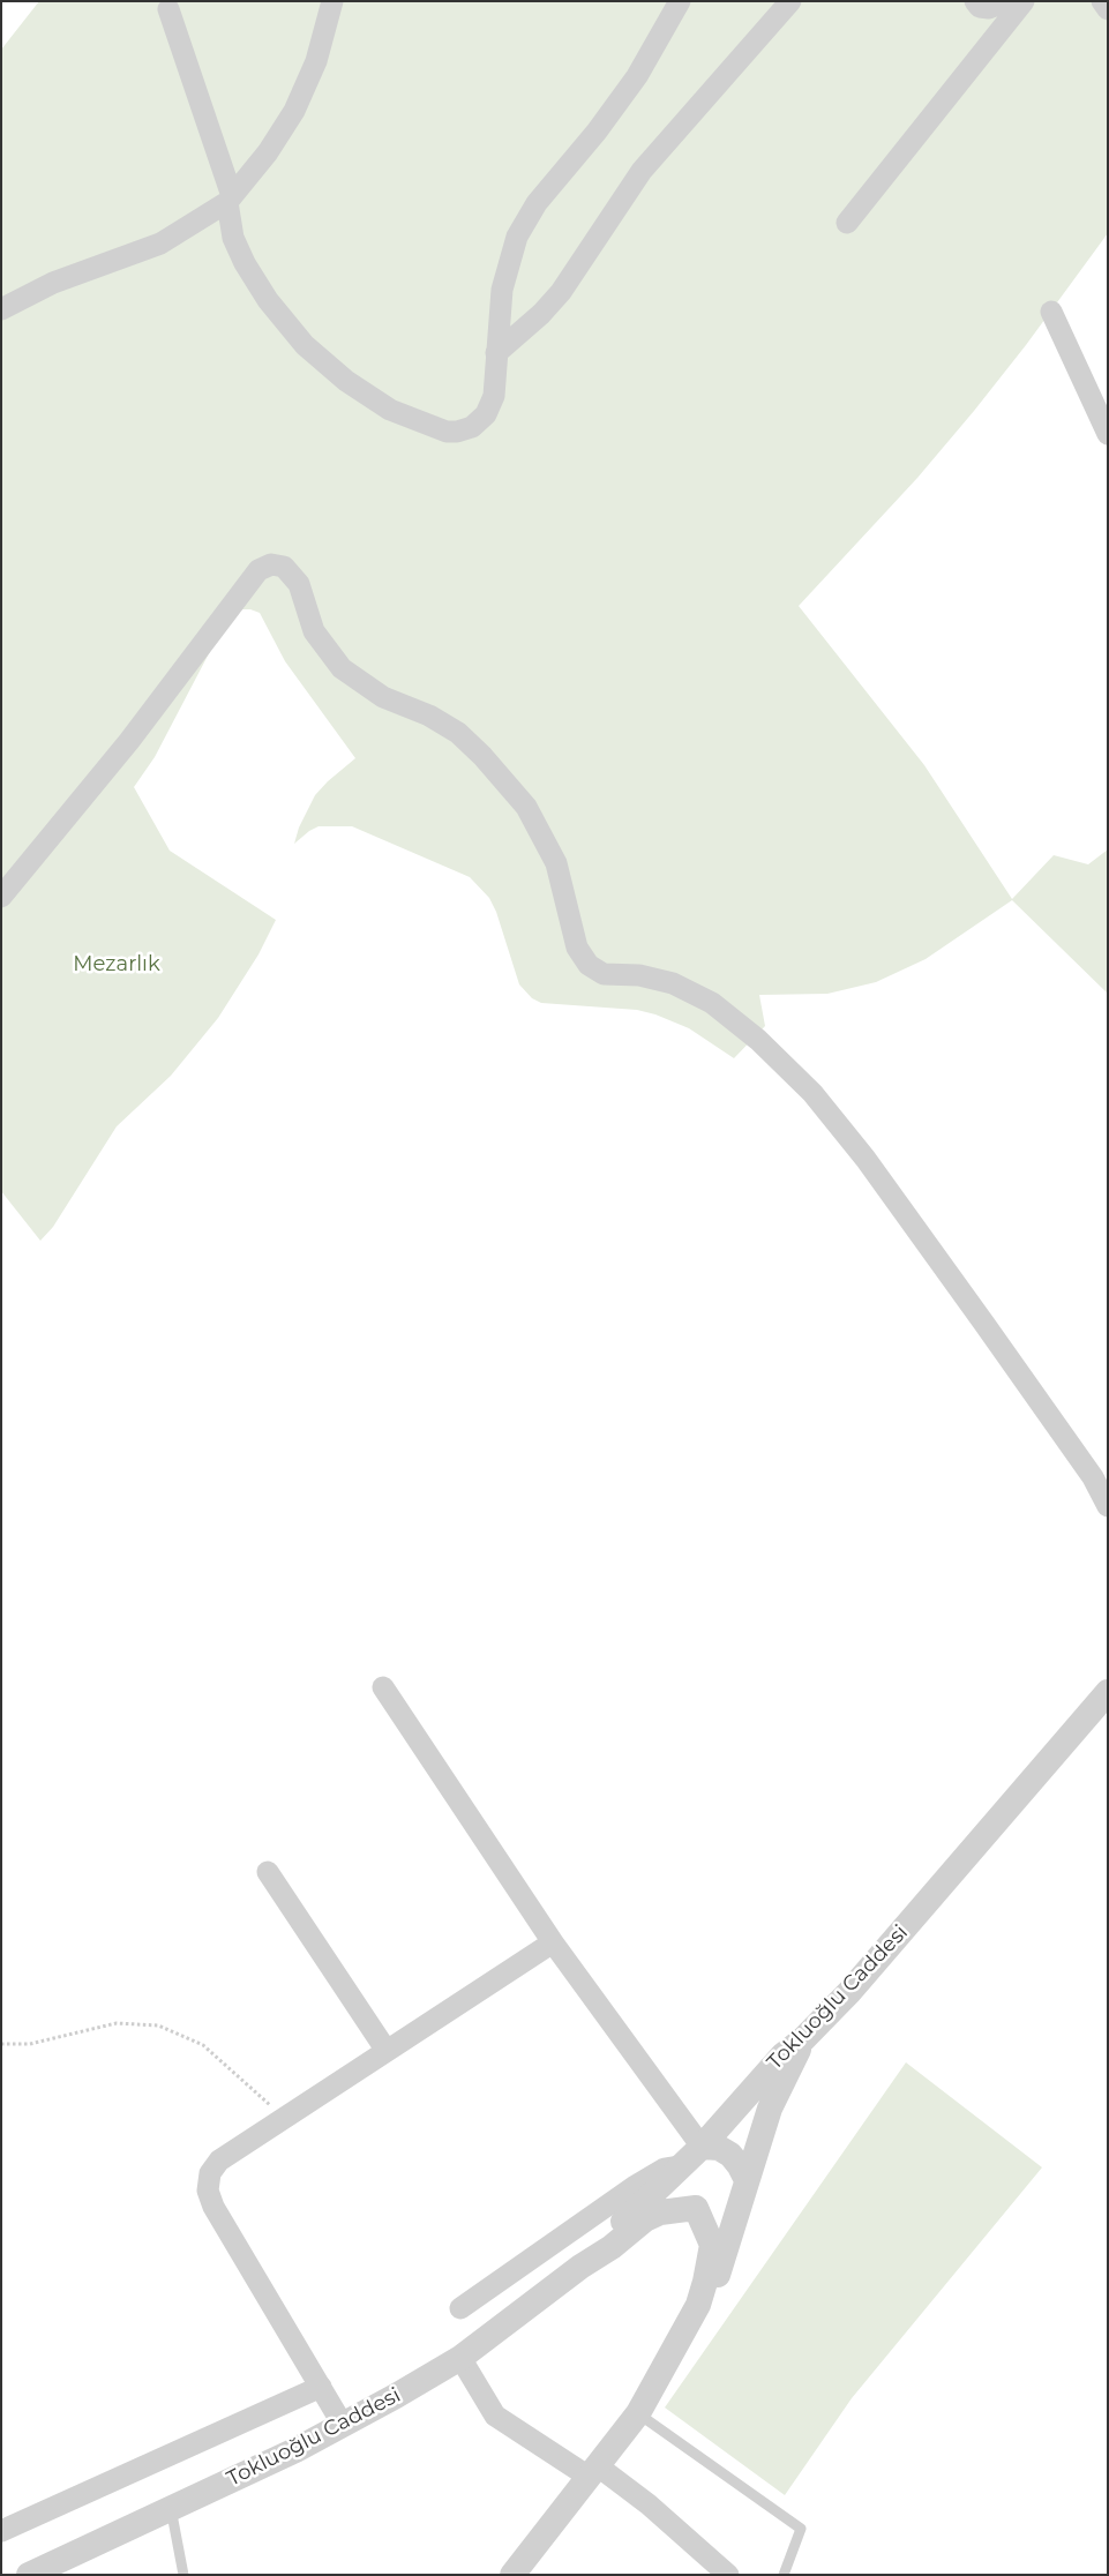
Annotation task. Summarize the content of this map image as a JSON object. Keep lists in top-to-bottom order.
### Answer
{
  "streets": {
    "street": ["Tokluoğlu Caddesi"]
  },
  "parks": ["Mezarlık"]
}
